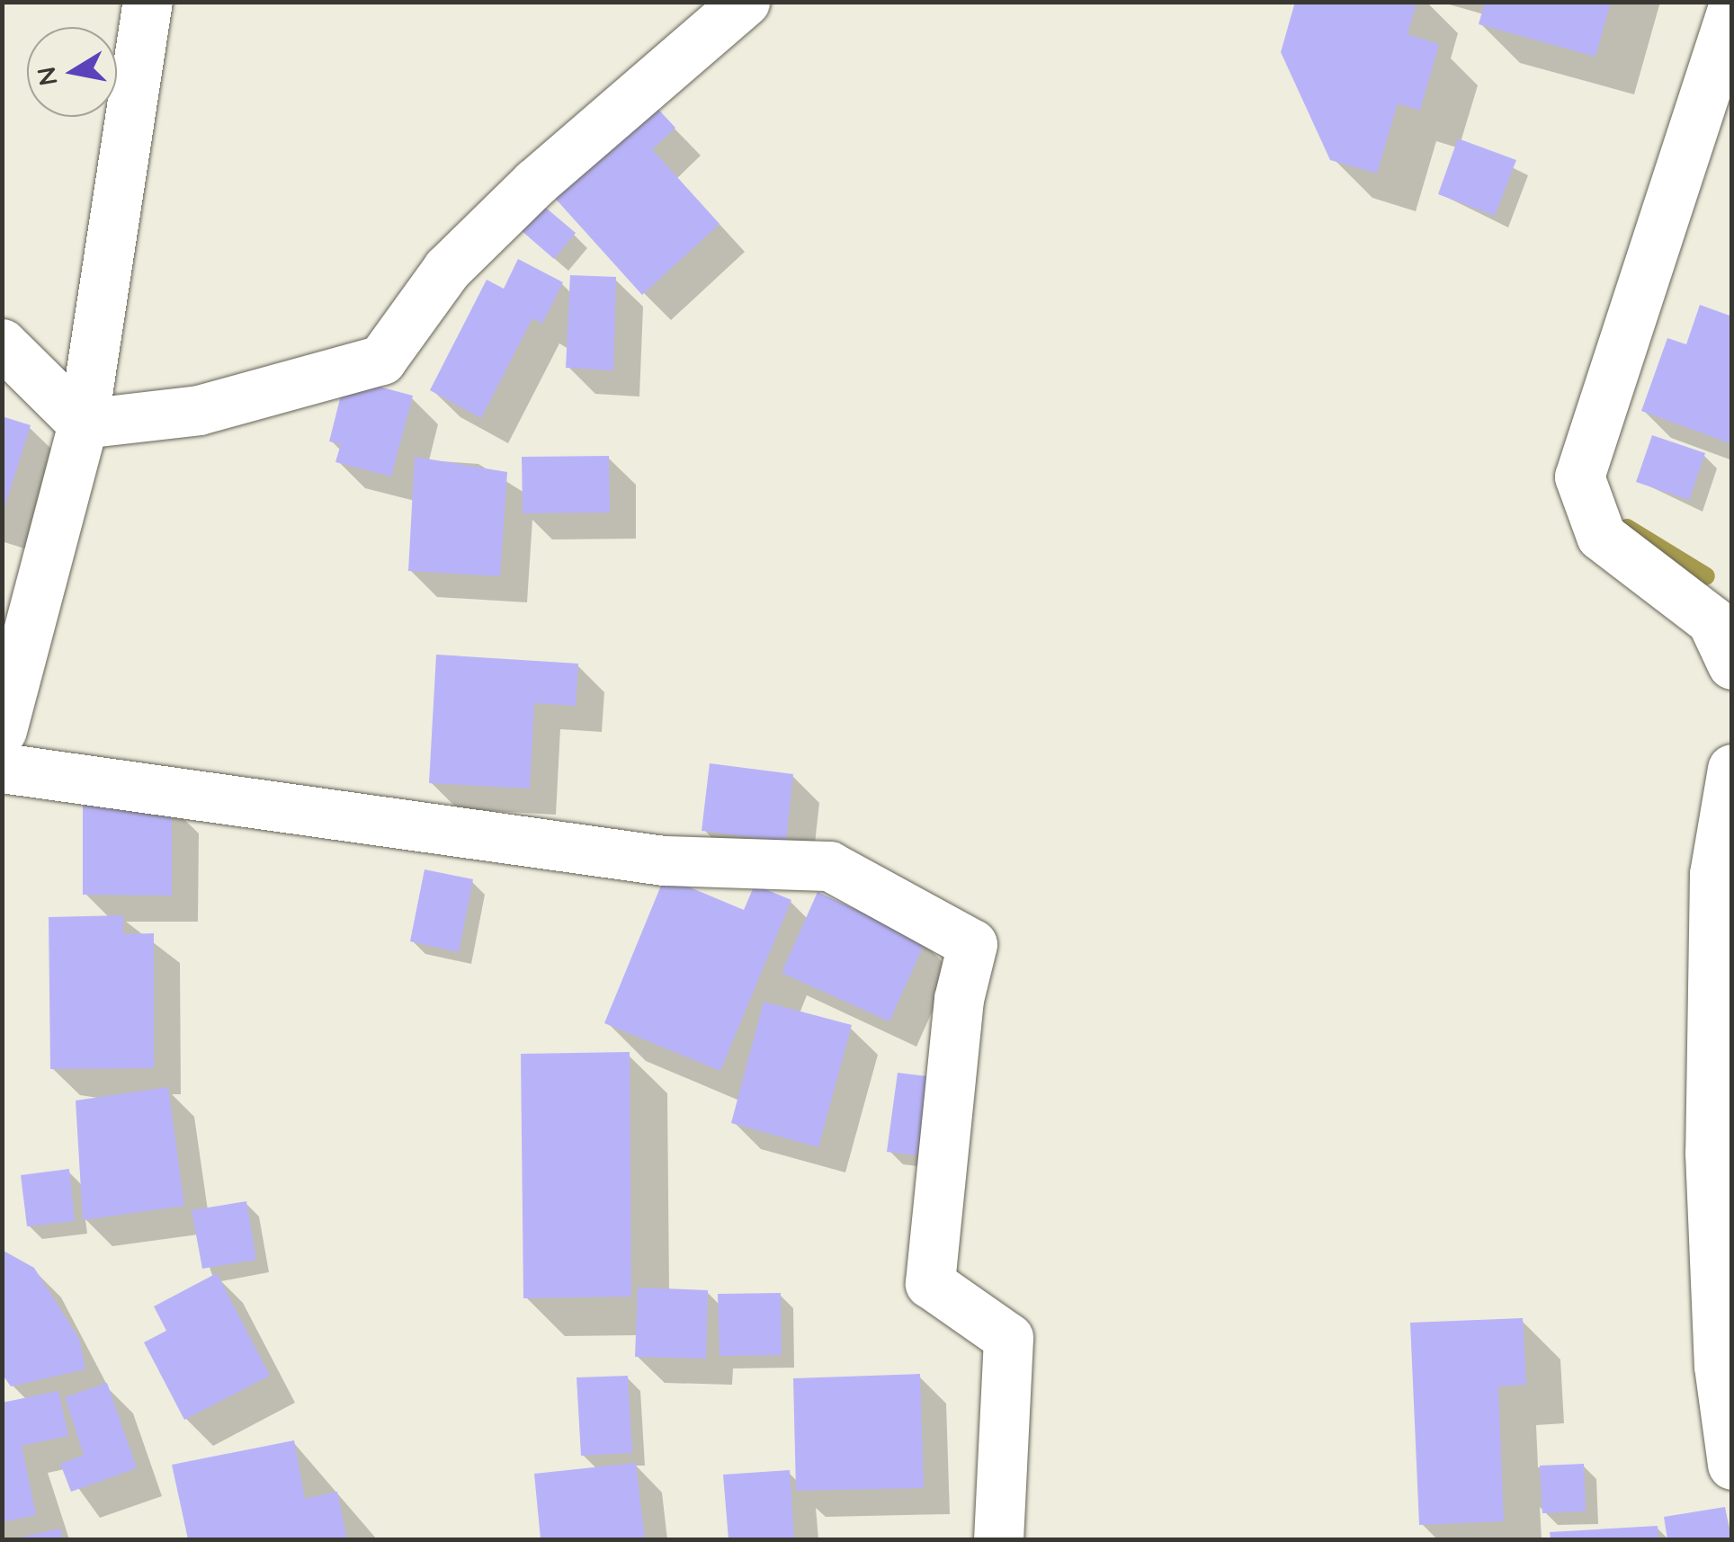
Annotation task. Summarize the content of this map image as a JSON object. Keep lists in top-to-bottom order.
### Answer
{
  "north": "left"
}
